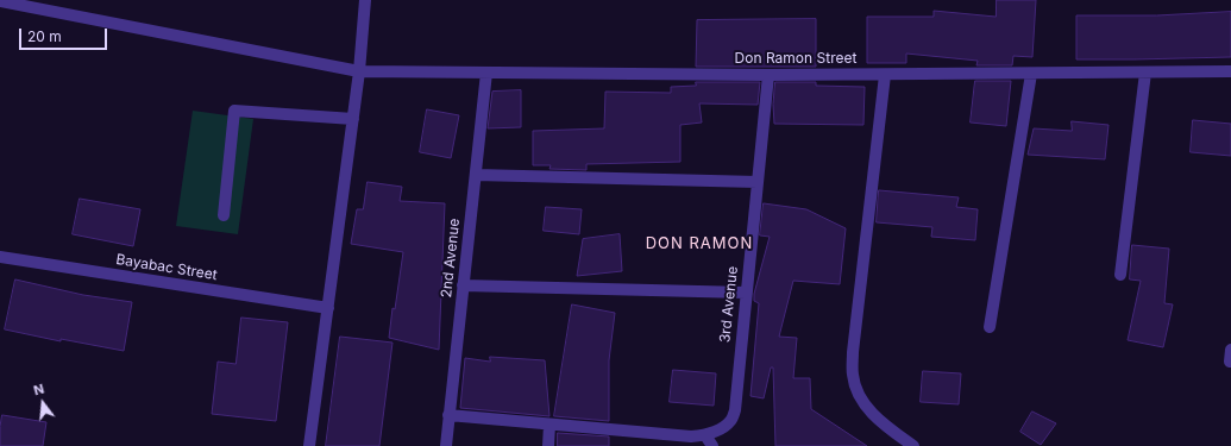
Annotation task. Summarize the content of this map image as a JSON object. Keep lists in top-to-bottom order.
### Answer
{
  "streets": {
    "street": [
      "Don Ramon Street",
      "2nd Avenue",
      "Bayabac Street",
      "3rd Avenue"
    ]
  },
  "crossings": [
    ["Don Ramon Street", "2nd Avenue"],
    ["Don Ramon Street", "3rd Avenue"]
  ],
  "districts": ["DON RAMON"],
  "scale_bar": "20 m",
  "north": "top"
}
